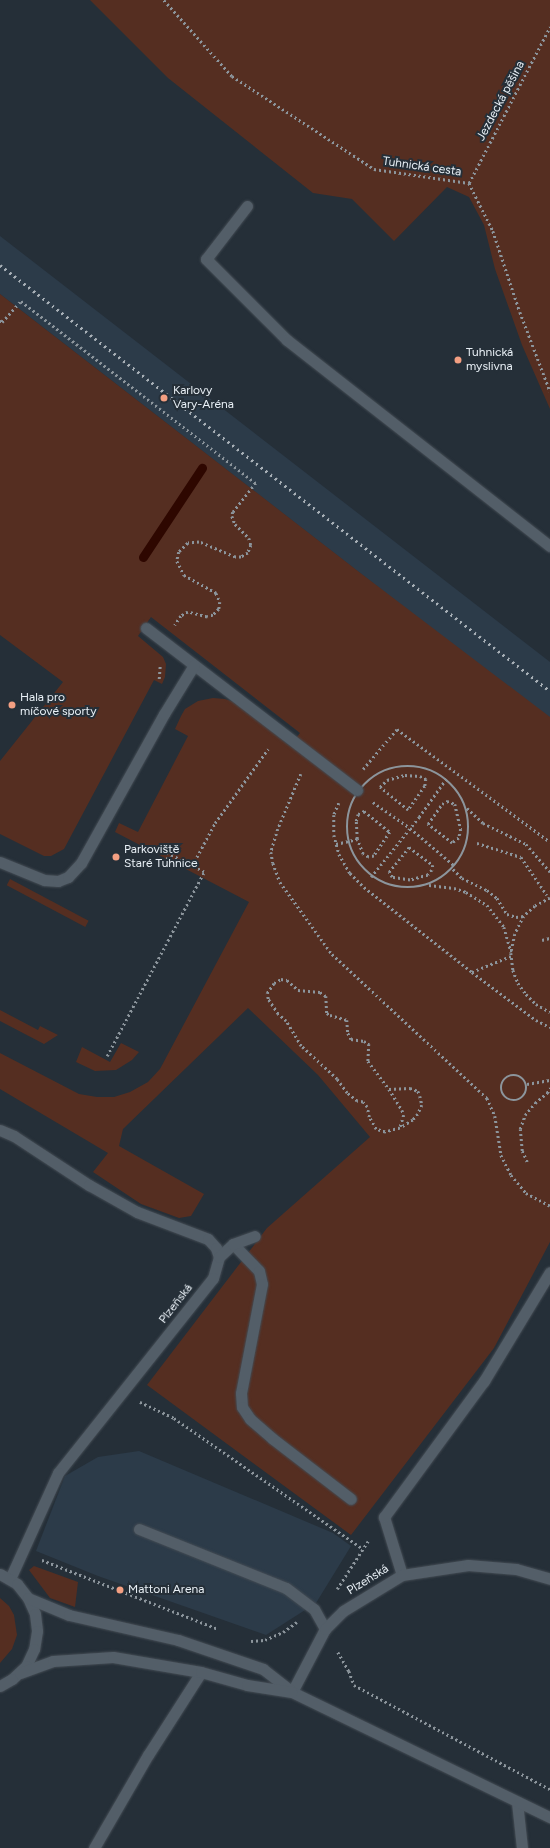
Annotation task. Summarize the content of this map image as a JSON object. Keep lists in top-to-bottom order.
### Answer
{
  "streets": {
    "street": ["Plzeňská"],
    "path": ["Jezdecká pěšina", "Tuhnická cesta"]
  },
  "crossings": [
    ["Jezdecká pěšina", "Tuhnická cesta"]
  ],
  "places": [
    "Tuhnická myslivna",
    "Karlovy Vary-Aréna",
    "Hala pro míčové sporty",
    "Parkoviště Staré Tuhnice",
    "Mattoni Arena"
  ]
}
